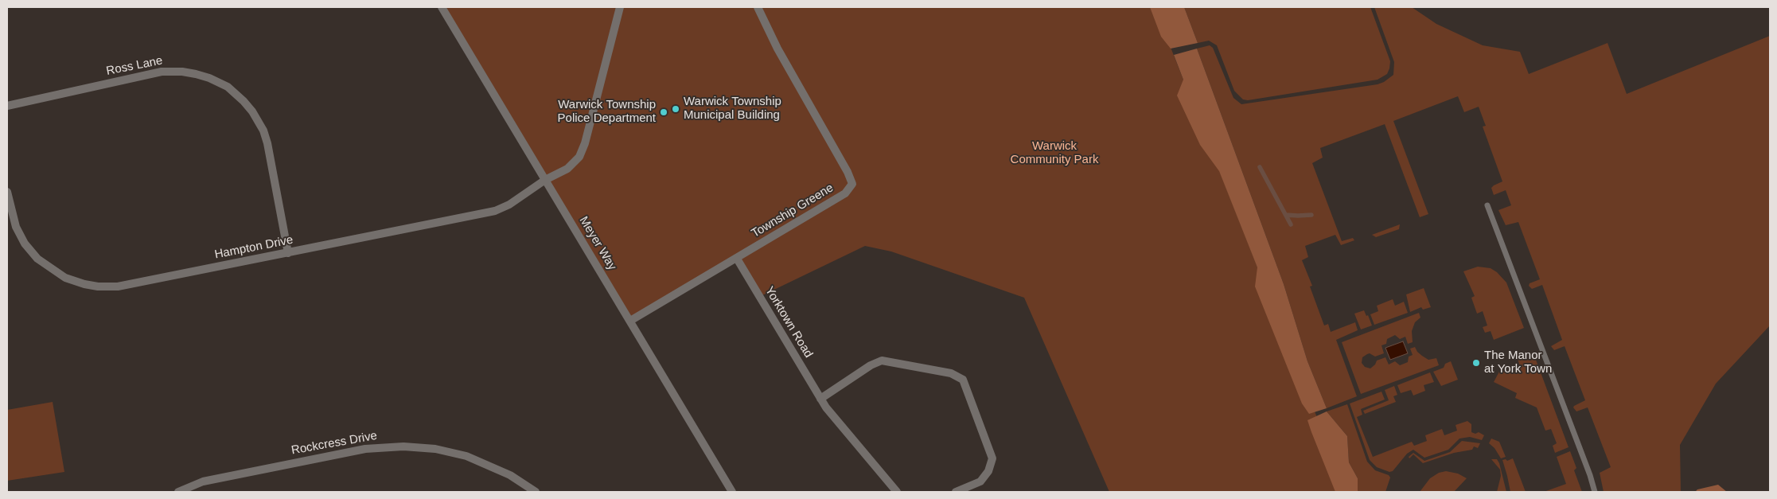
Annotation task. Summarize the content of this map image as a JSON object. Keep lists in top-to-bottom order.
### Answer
{
  "streets": {
    "street": [
      "Ross Lane",
      "Township Greene",
      "Meyer Way",
      "Hampton Drive",
      "Yorktown Road",
      "Rockcress Drive"
    ]
  },
  "crossings": [
    ["Ross Lane", "Hampton Drive"],
    ["Township Greene", "Meyer Way"],
    ["Township Greene", "Yorktown Road"],
    ["Meyer Way", "Hampton Drive"]
  ],
  "parks": ["Warwick Community Park"],
  "places": ["Warwick Township Municipal Building", "Warwick Township Police Department", "The Manor at York Town"]
}
